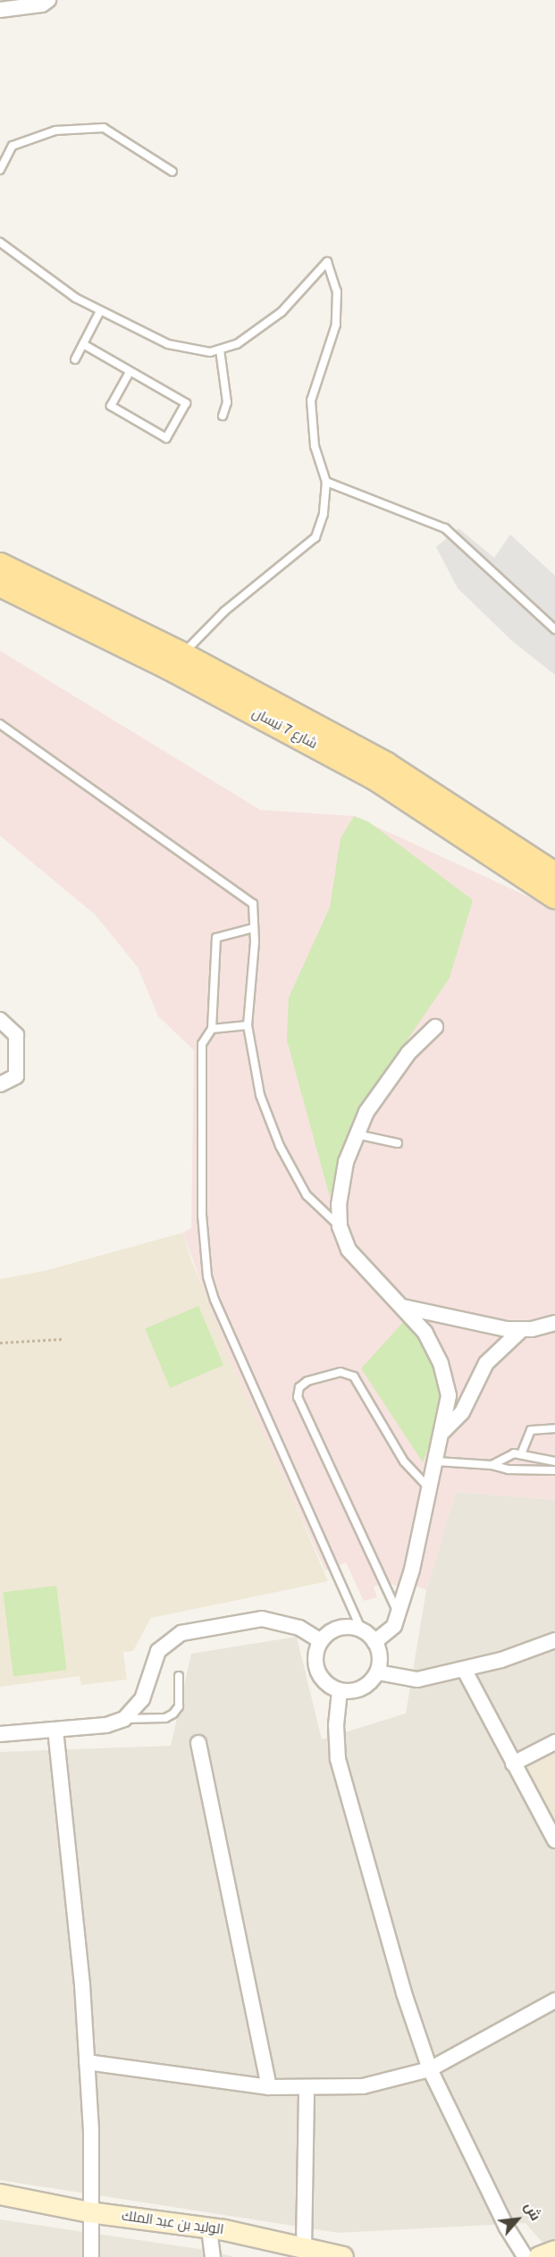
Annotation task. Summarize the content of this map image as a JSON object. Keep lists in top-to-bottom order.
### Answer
{
  "streets": {
    "main road": ["شارع 7 نيسان", "الوليد بن عبد الملك"]
  },
  "north": "top right"
}
